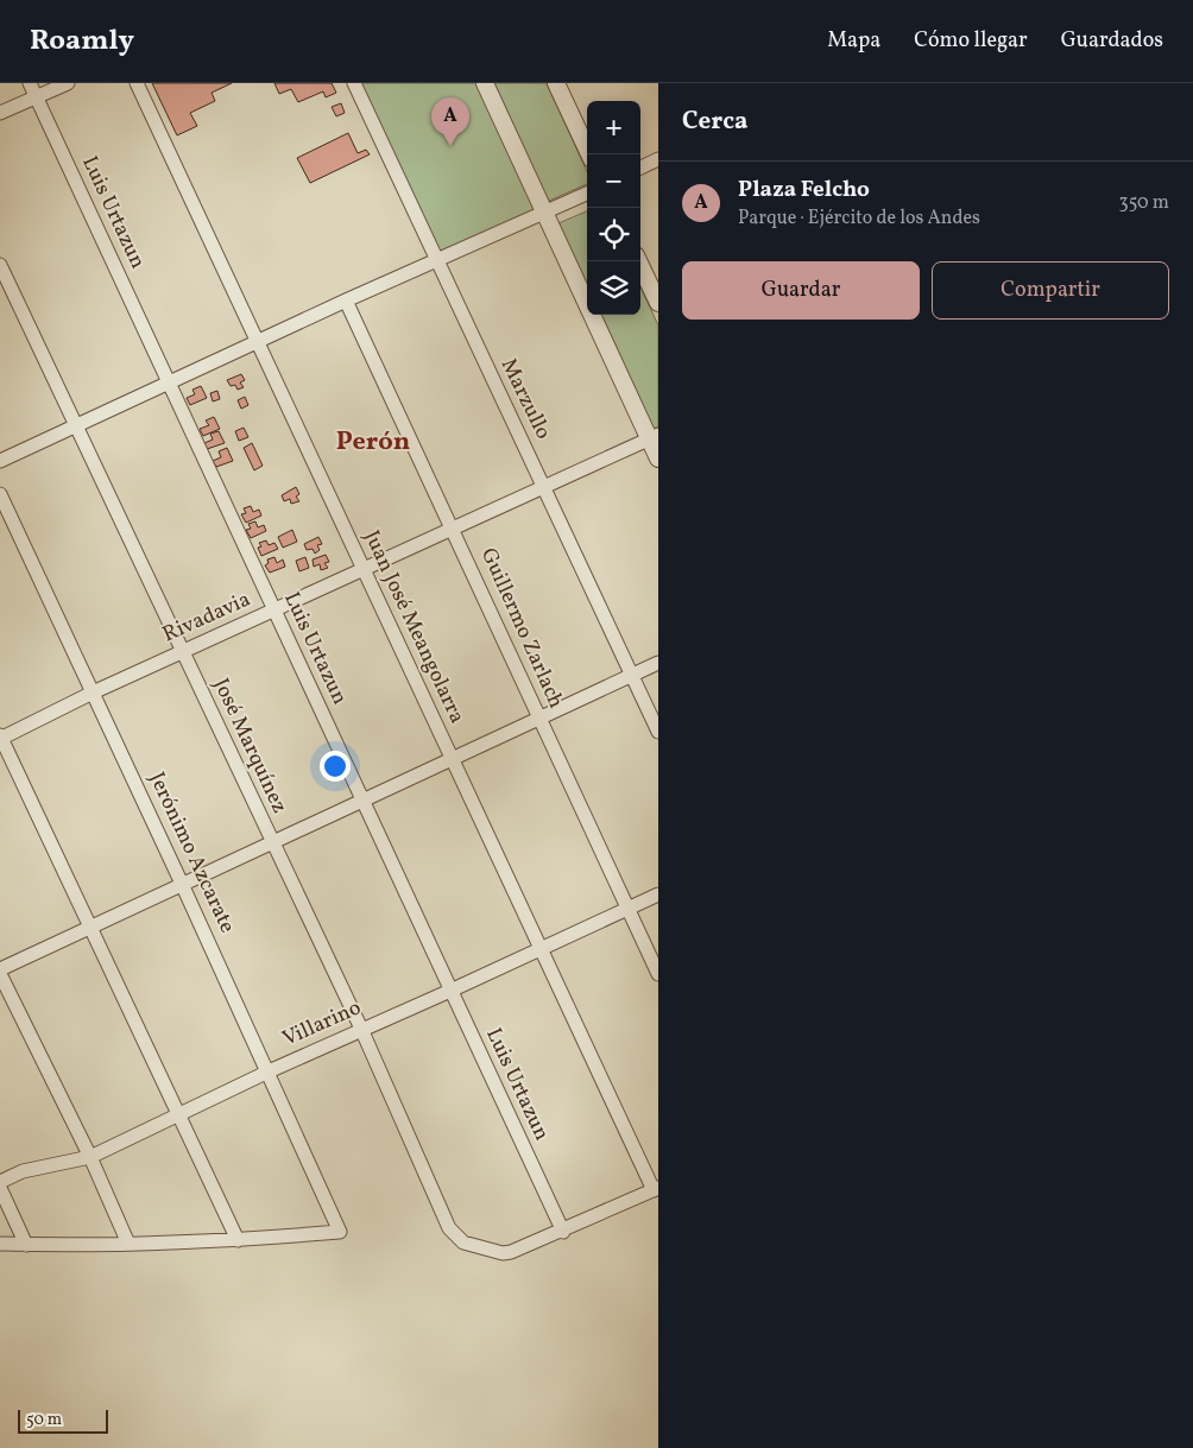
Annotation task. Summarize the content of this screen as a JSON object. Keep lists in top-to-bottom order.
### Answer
{
  "streets": {
    "street": [
      "Luis Urtazun",
      "Marzullo",
      "Rivadavia",
      "Juan José Meangolarra",
      "Guillermo Zarlach",
      "José Marquínez",
      "Jerónimo Azcarate",
      "Villarino"
    ]
  },
  "crossings": [
    ["Luis Urtazun", "Rivadavia"],
    ["Luis Urtazun", "José Marquínez"],
    ["Luis Urtazun", "Villarino"],
    ["Marzullo", "Rivadavia"],
    ["Rivadavia", "Juan José Meangolarra"],
    ["Rivadavia", "Guillermo Zarlach"],
    ["Rivadavia", "José Marquínez"],
    ["Rivadavia", "Jerónimo Azcarate"],
    ["Juan José Meangolarra", "Villarino"],
    ["Guillermo Zarlach", "Villarino"],
    ["José Marquínez", "Villarino"],
    ["Jerónimo Azcarate", "Villarino"]
  ],
  "districts": ["Perón"],
  "scale_bar": "50 m",
  "page": {
    "header": "Roamly",
    "nav": ["Mapa", "Cómo llegar", "Guardados"],
    "heading": "Cerca",
    "pins": "A",
    "map_buttons": ["+", "−"],
    "list": [
      {
        "mark": "A",
        "name": "Plaza Felcho",
        "note": "Parque · Ejército de los Andes",
        "value": "350 m"
      }
    ],
    "buttons": ["Guardar", "Compartir"],
    "scale": "50 m"
  }
}
